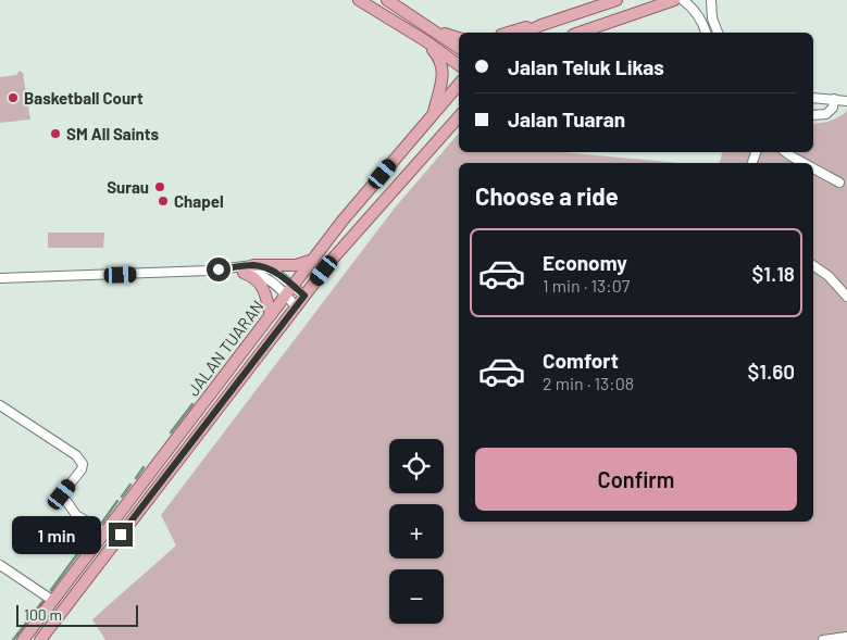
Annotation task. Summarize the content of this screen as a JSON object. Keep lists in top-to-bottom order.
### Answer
{
  "streets": {
    "main road": ["JALAN TUARAN"]
  },
  "places": [
    "Basketball Court",
    "SM All Saints",
    "Surau",
    "Chapel"
  ],
  "scale_bar": "100 m",
  "page": {
    "banner": ["Jalan Teluk Likas", "Jalan Tuaran"],
    "heading": "Choose a ride",
    "list": [
      {
        "name": "Economy",
        "note": "1 min · 13:07",
        "value": "$1.18"
      },
      {
        "name": "Comfort",
        "note": "2 min · 13:08",
        "value": "$1.60"
      }
    ],
    "buttons": "Confirm",
    "map_buttons": ["+", "−"],
    "bubble": "1 min",
    "scale": "100 m"
  }
}
